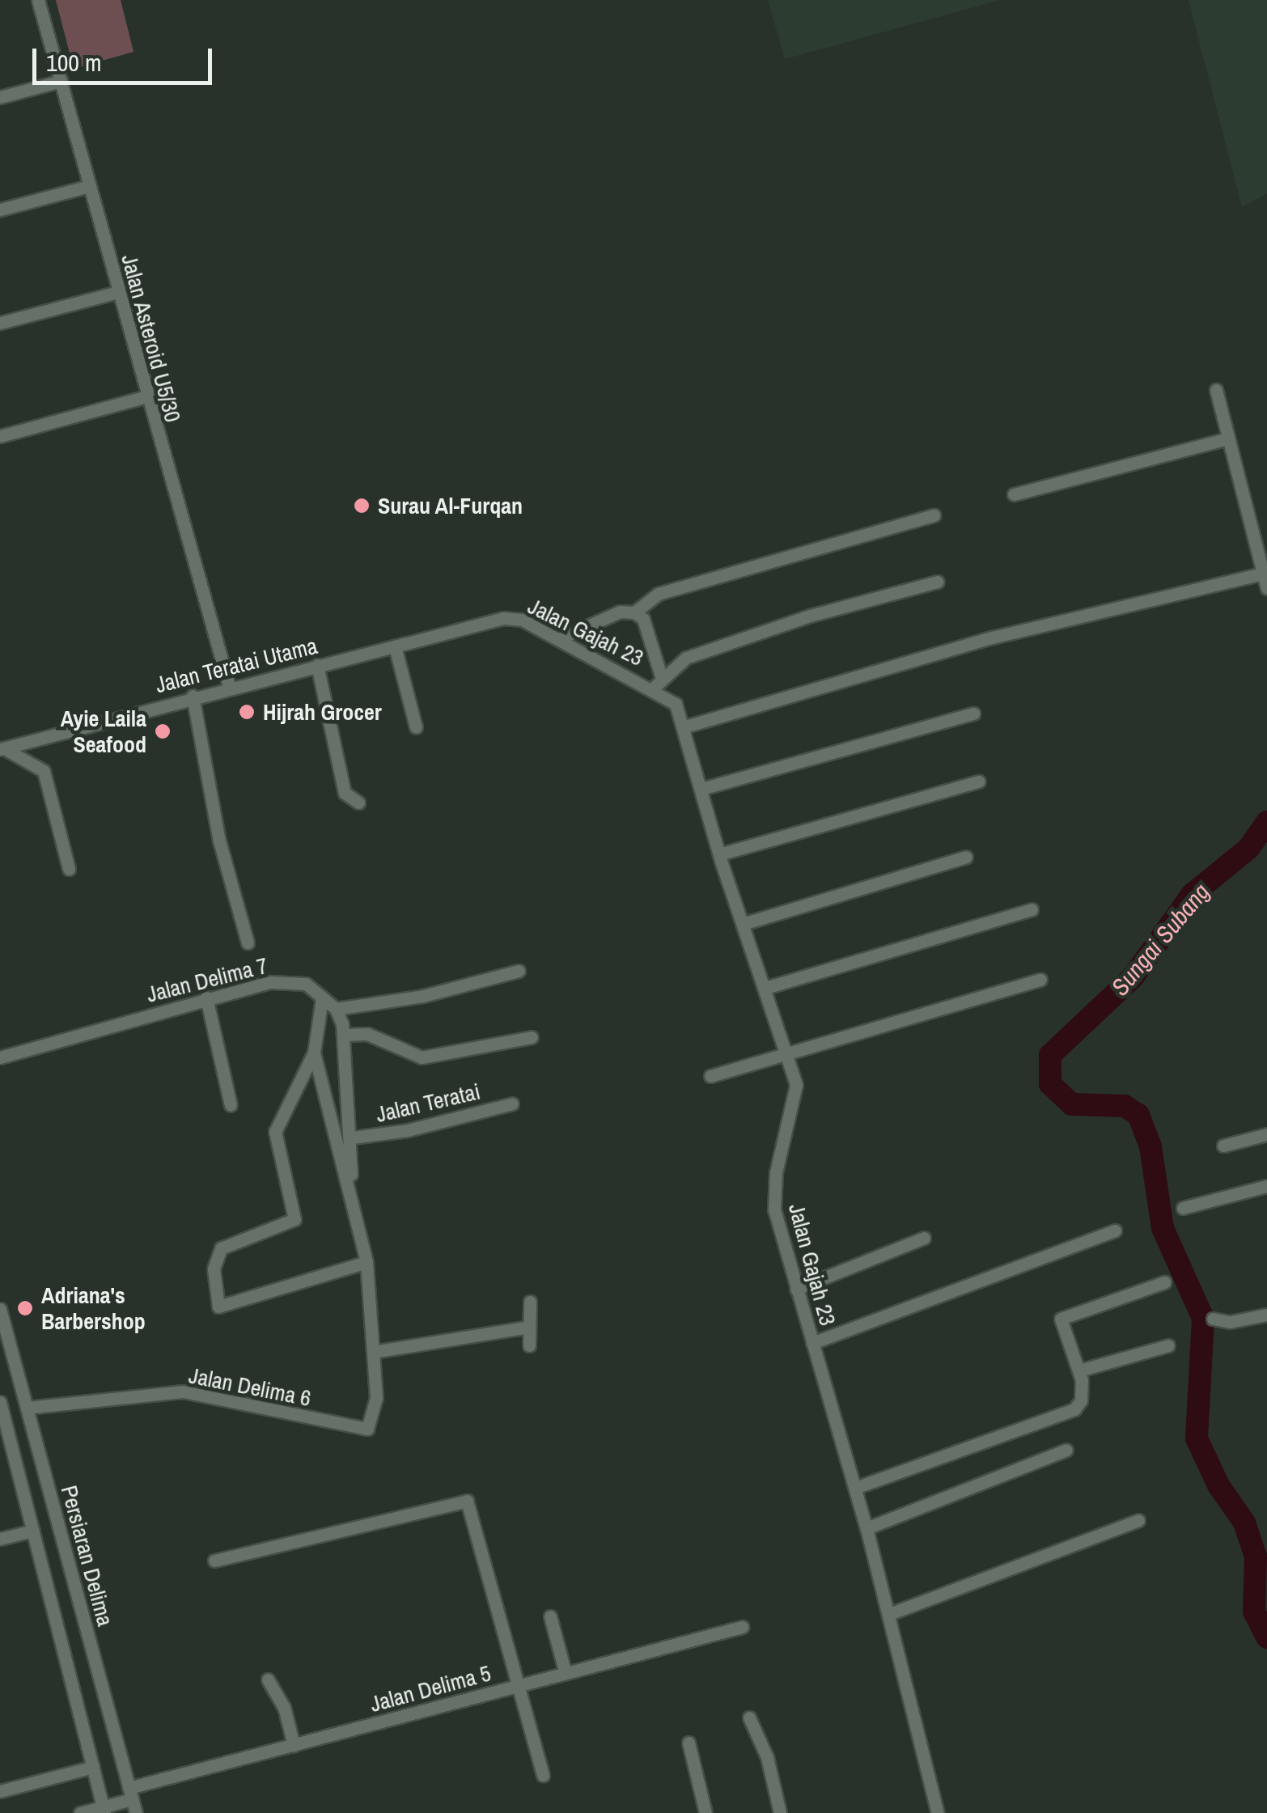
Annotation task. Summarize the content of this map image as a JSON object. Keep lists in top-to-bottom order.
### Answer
{
  "streets": {
    "street": [
      "Jalan Asteroid U5/30",
      "Jalan Gajah 23",
      "Jalan Teratai Utama",
      "Jalan Delima 7",
      "Jalan Teratai",
      "Jalan Delima 6",
      "Persiaran Delima",
      "Jalan Delima 5"
    ]
  },
  "crossings": [
    ["Jalan Asteroid U5/30", "Jalan Teratai Utama"],
    ["Jalan Gajah 23", "Jalan Teratai Utama"],
    ["Jalan Delima 6", "Persiaran Delima"],
    ["Persiaran Delima", "Jalan Delima 5"]
  ],
  "water": ["Sungai Subang"],
  "places": [
    "Surau Al-Furqan",
    "Hijrah Grocer",
    "Ayie Laila Seafood",
    "Adriana's Barbershop"
  ],
  "scale_bar": "100 m"
}
